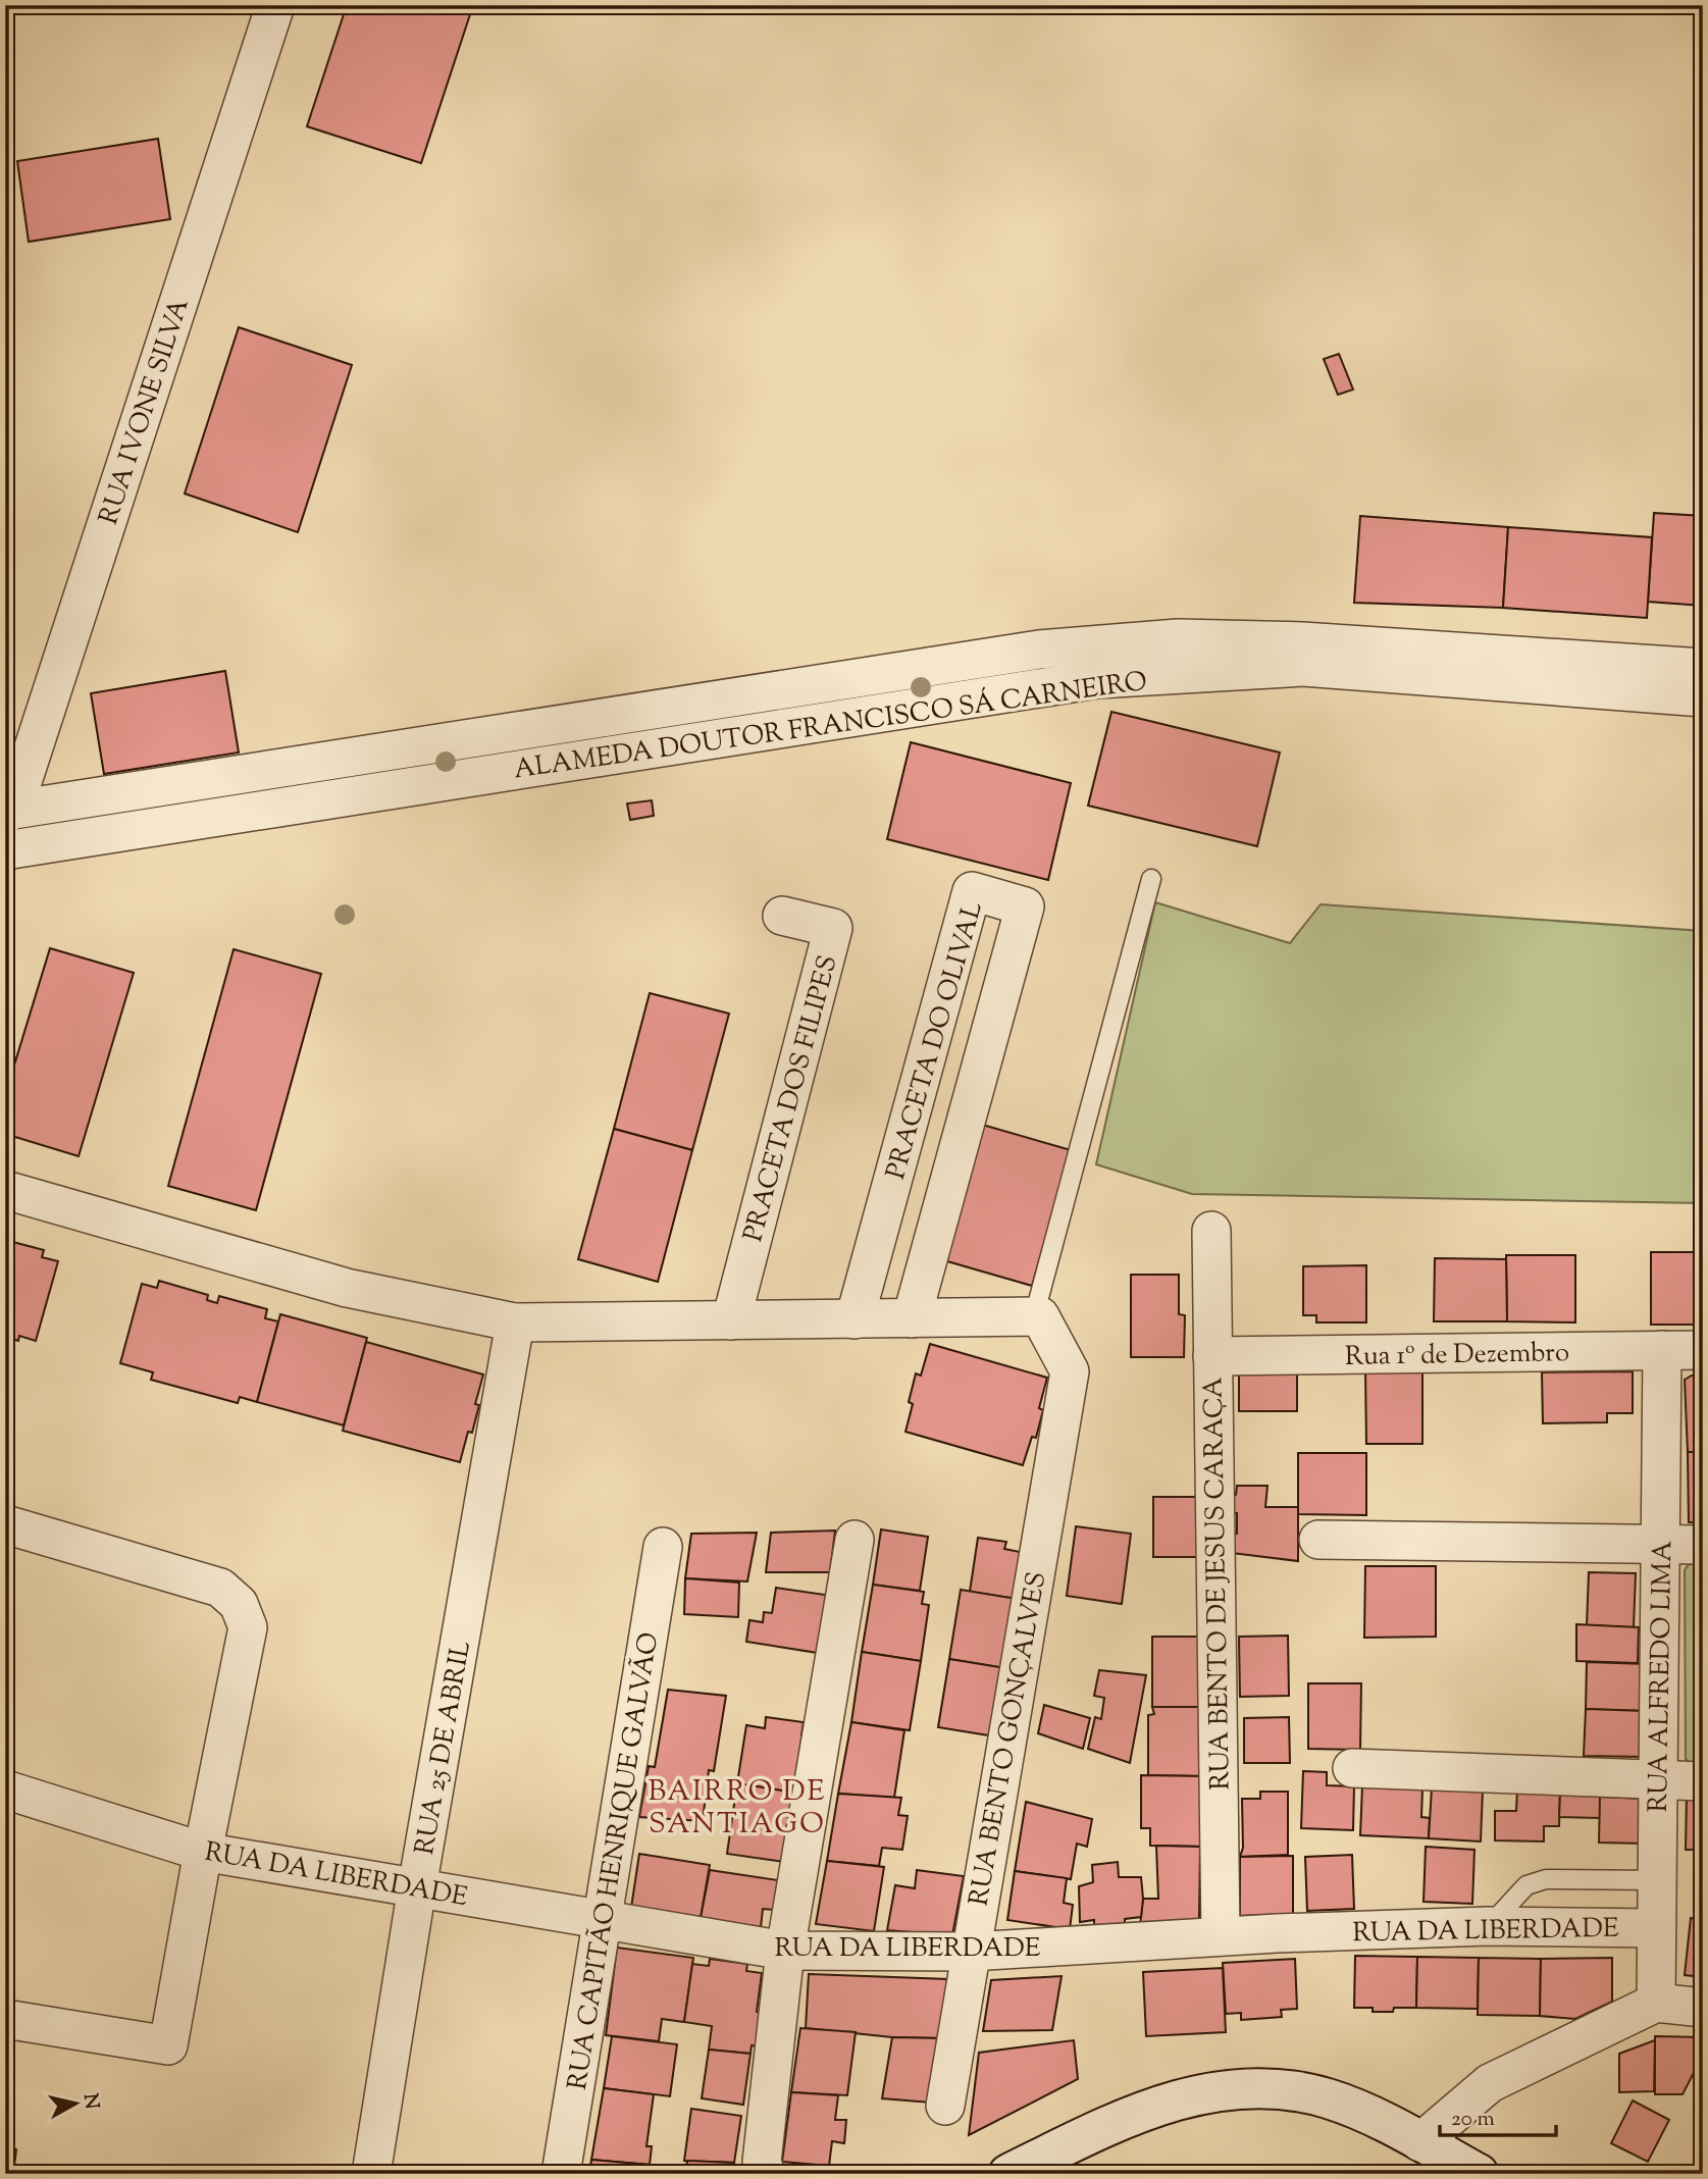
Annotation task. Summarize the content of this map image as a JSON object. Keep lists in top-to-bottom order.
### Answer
{
  "streets": {
    "street": [
      "RUA IVONE SILVA",
      "ALAMEDA DOUTOR FRANCISCO SÁ CARNEIRO",
      "PRACETA DO OLIVAL",
      "PRACETA DOS FILIPES",
      "Rua 1º de Dezembro",
      "RUA BENTO DE JESUS CARAÇA",
      "RUA ALFREDO LIMA",
      "RUA BENTO GONÇALVES",
      "RUA 25 DE ABRIL",
      "RUA CAPITÃO HENRIQUE GALVÃO",
      "RUA DA LIBERDADE"
    ]
  },
  "crossings": [
    ["RUA IVONE SILVA", "ALAMEDA DOUTOR FRANCISCO SÁ CARNEIRO"],
    ["Rua 1º de Dezembro", "RUA BENTO DE JESUS CARAÇA"],
    ["Rua 1º de Dezembro", "RUA ALFREDO LIMA"],
    ["RUA BENTO DE JESUS CARAÇA", "RUA DA LIBERDADE"],
    ["RUA ALFREDO LIMA", "RUA DA LIBERDADE"],
    ["RUA BENTO GONÇALVES", "RUA DA LIBERDADE"],
    ["RUA 25 DE ABRIL", "RUA DA LIBERDADE"],
    ["RUA CAPITÃO HENRIQUE GALVÃO", "RUA DA LIBERDADE"]
  ],
  "districts": ["BAIRRO DE SANTIAGO"],
  "scale_bar": "20 m",
  "north": "right"
}
